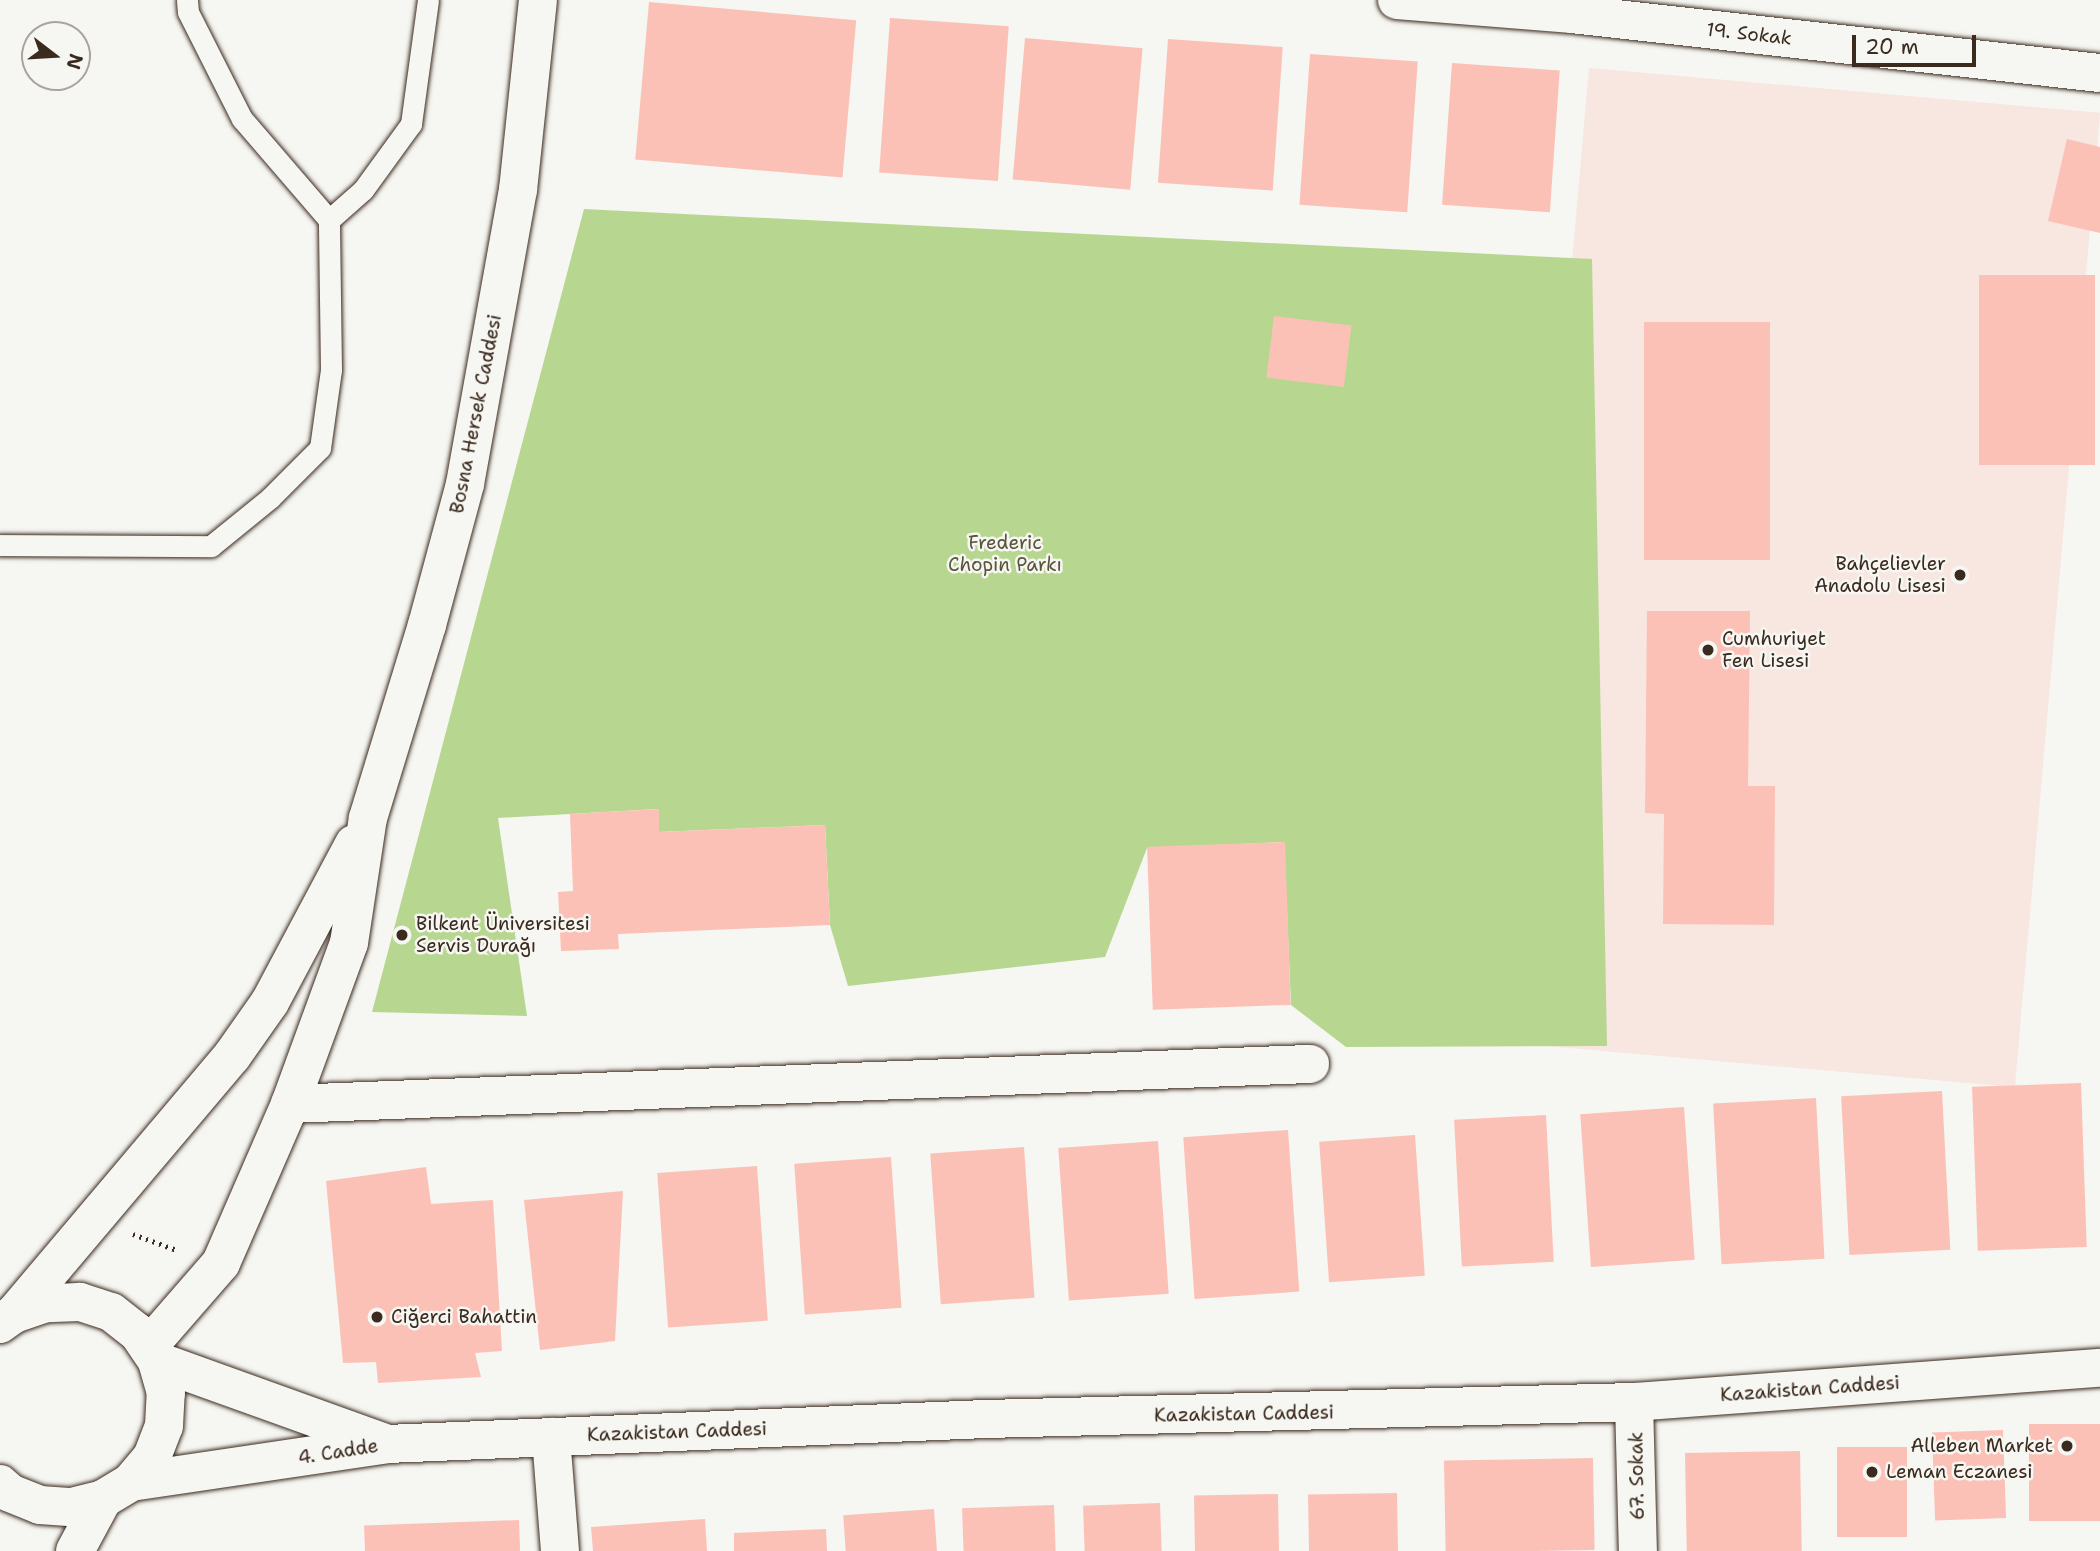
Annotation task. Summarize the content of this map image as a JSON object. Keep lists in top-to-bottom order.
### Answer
{
  "streets": {
    "main road": [
      "19. Sokak",
      "Bosna Hersek Caddesi",
      "Kazakistan Caddesi",
      "4. Cadde",
      "67. Sokak"
    ]
  },
  "crossings": [
    ["Kazakistan Caddesi", "4. Cadde"],
    ["Kazakistan Caddesi", "67. Sokak"]
  ],
  "parks": ["Frederic Chopin Parkı"],
  "places": [
    "Bahçelievler Anadolu Lisesi",
    "Cumhuriyet Fen Lisesi",
    "Bilkent Üniversitesi Servis Durağı",
    "Ciğerci Bahattin",
    "Alleben Market",
    "Leman Eczanesi"
  ],
  "scale_bar": "20 m",
  "north": "right"
}
